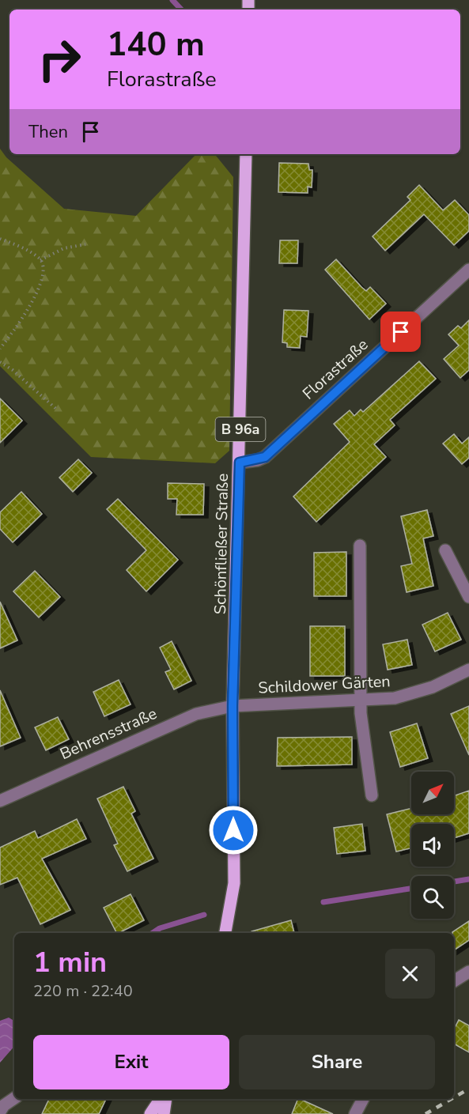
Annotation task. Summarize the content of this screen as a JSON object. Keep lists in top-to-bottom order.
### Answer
{
  "streets": {
    "main road": ["B 96a", "Schönfließer Straße"],
    "street": ["Florastraße", "Schildower Gärten", "Behrensstraße"]
  },
  "crossings": [
    ["Florastraße", "Schönfließer Straße"],
    ["Schönfließer Straße", "Schildower Gärten"],
    ["Schönfließer Straße", "Behrensstraße"],
    ["Schildower Gärten", "Behrensstraße"]
  ],
  "north": "top right",
  "page": {
    "turn": ["140 m", "Florastraße"],
    "then": "Then",
    "heading": ["1 min", "220 m · 22:40"],
    "buttons": ["Exit", "Share"]
  }
}
